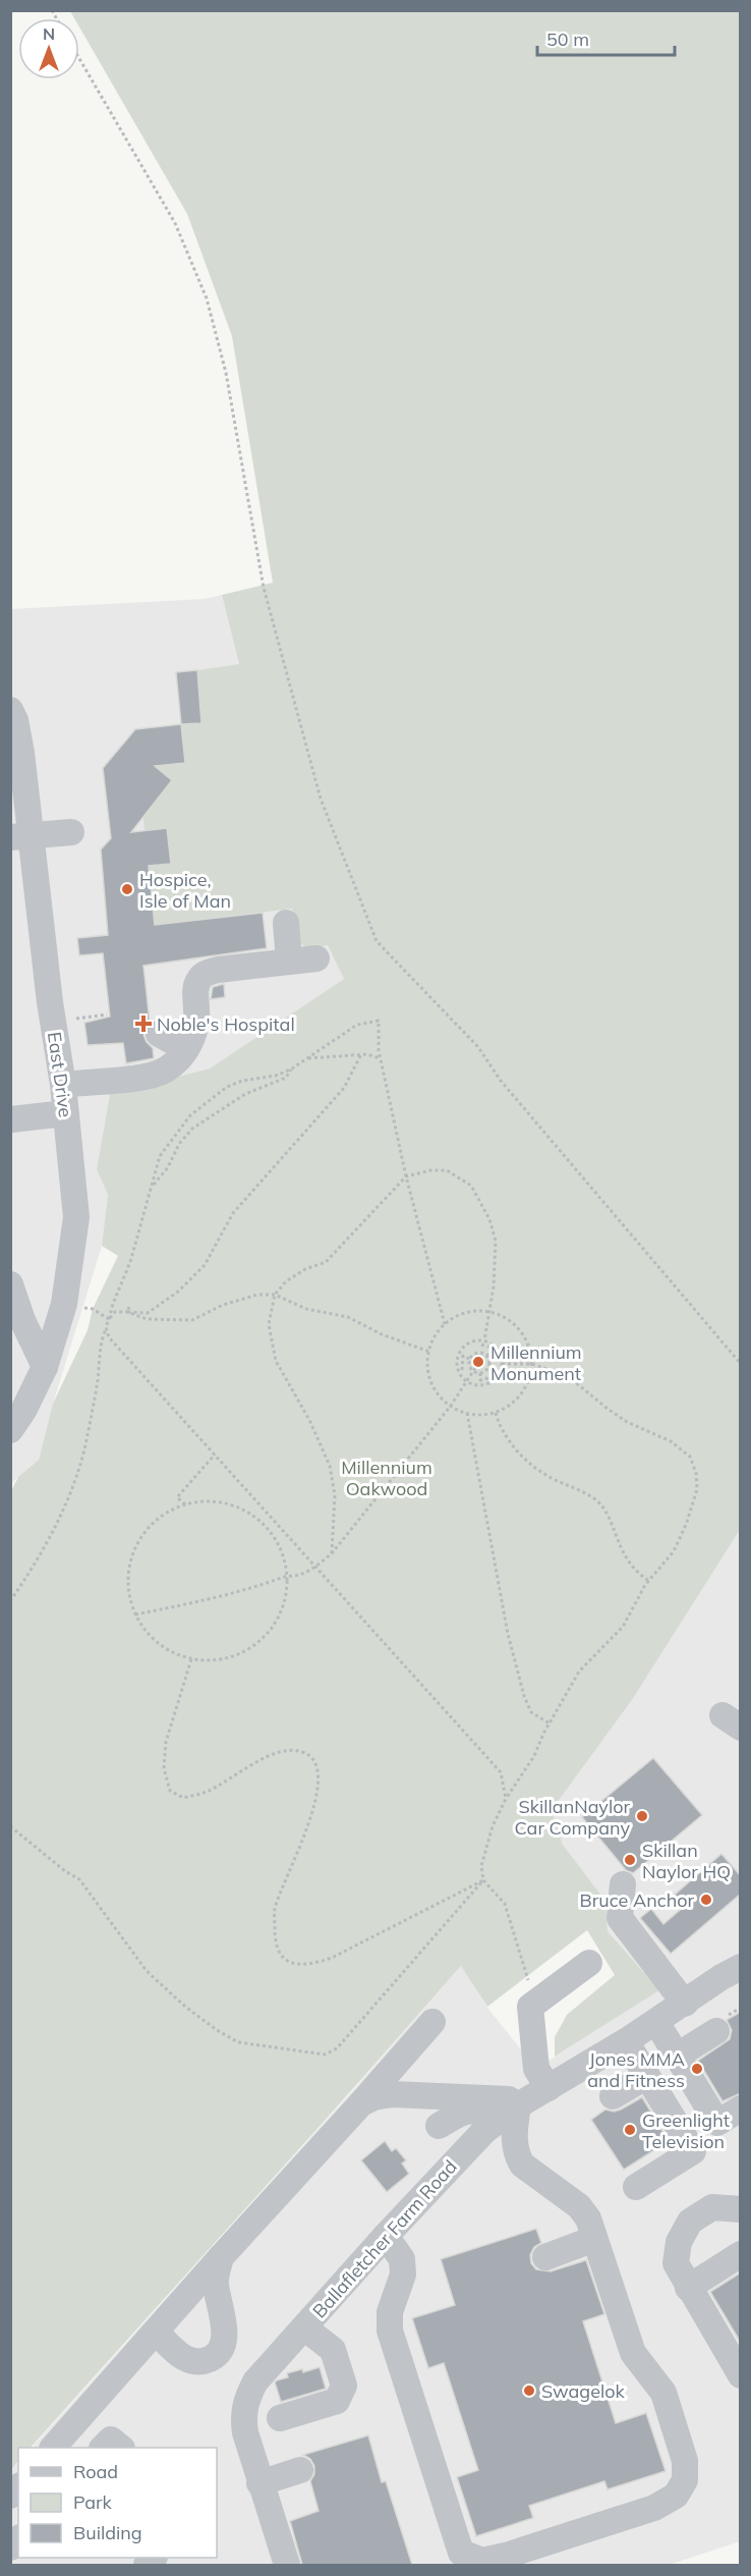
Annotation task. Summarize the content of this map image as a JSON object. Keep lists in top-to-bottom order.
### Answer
{
  "streets": {
    "street": ["East Drive", "Ballafletcher Farm Road"]
  },
  "parks": ["Millennium Oakwood"],
  "places": {
    "other": [
      "Hospice, Isle of Man",
      "Millennium Monument",
      "SkillanNaylor Car Company",
      "Skillan Naylor HQ",
      "Bruce Anchor",
      "Jones MMA and Fitness",
      "Greenlight Television",
      "Swagelok"
    ],
    "health": ["Noble's Hospital"]
  },
  "legend": ["Road", "Park", "Building"],
  "scale_bar": "50 m",
  "north": "top"
}
